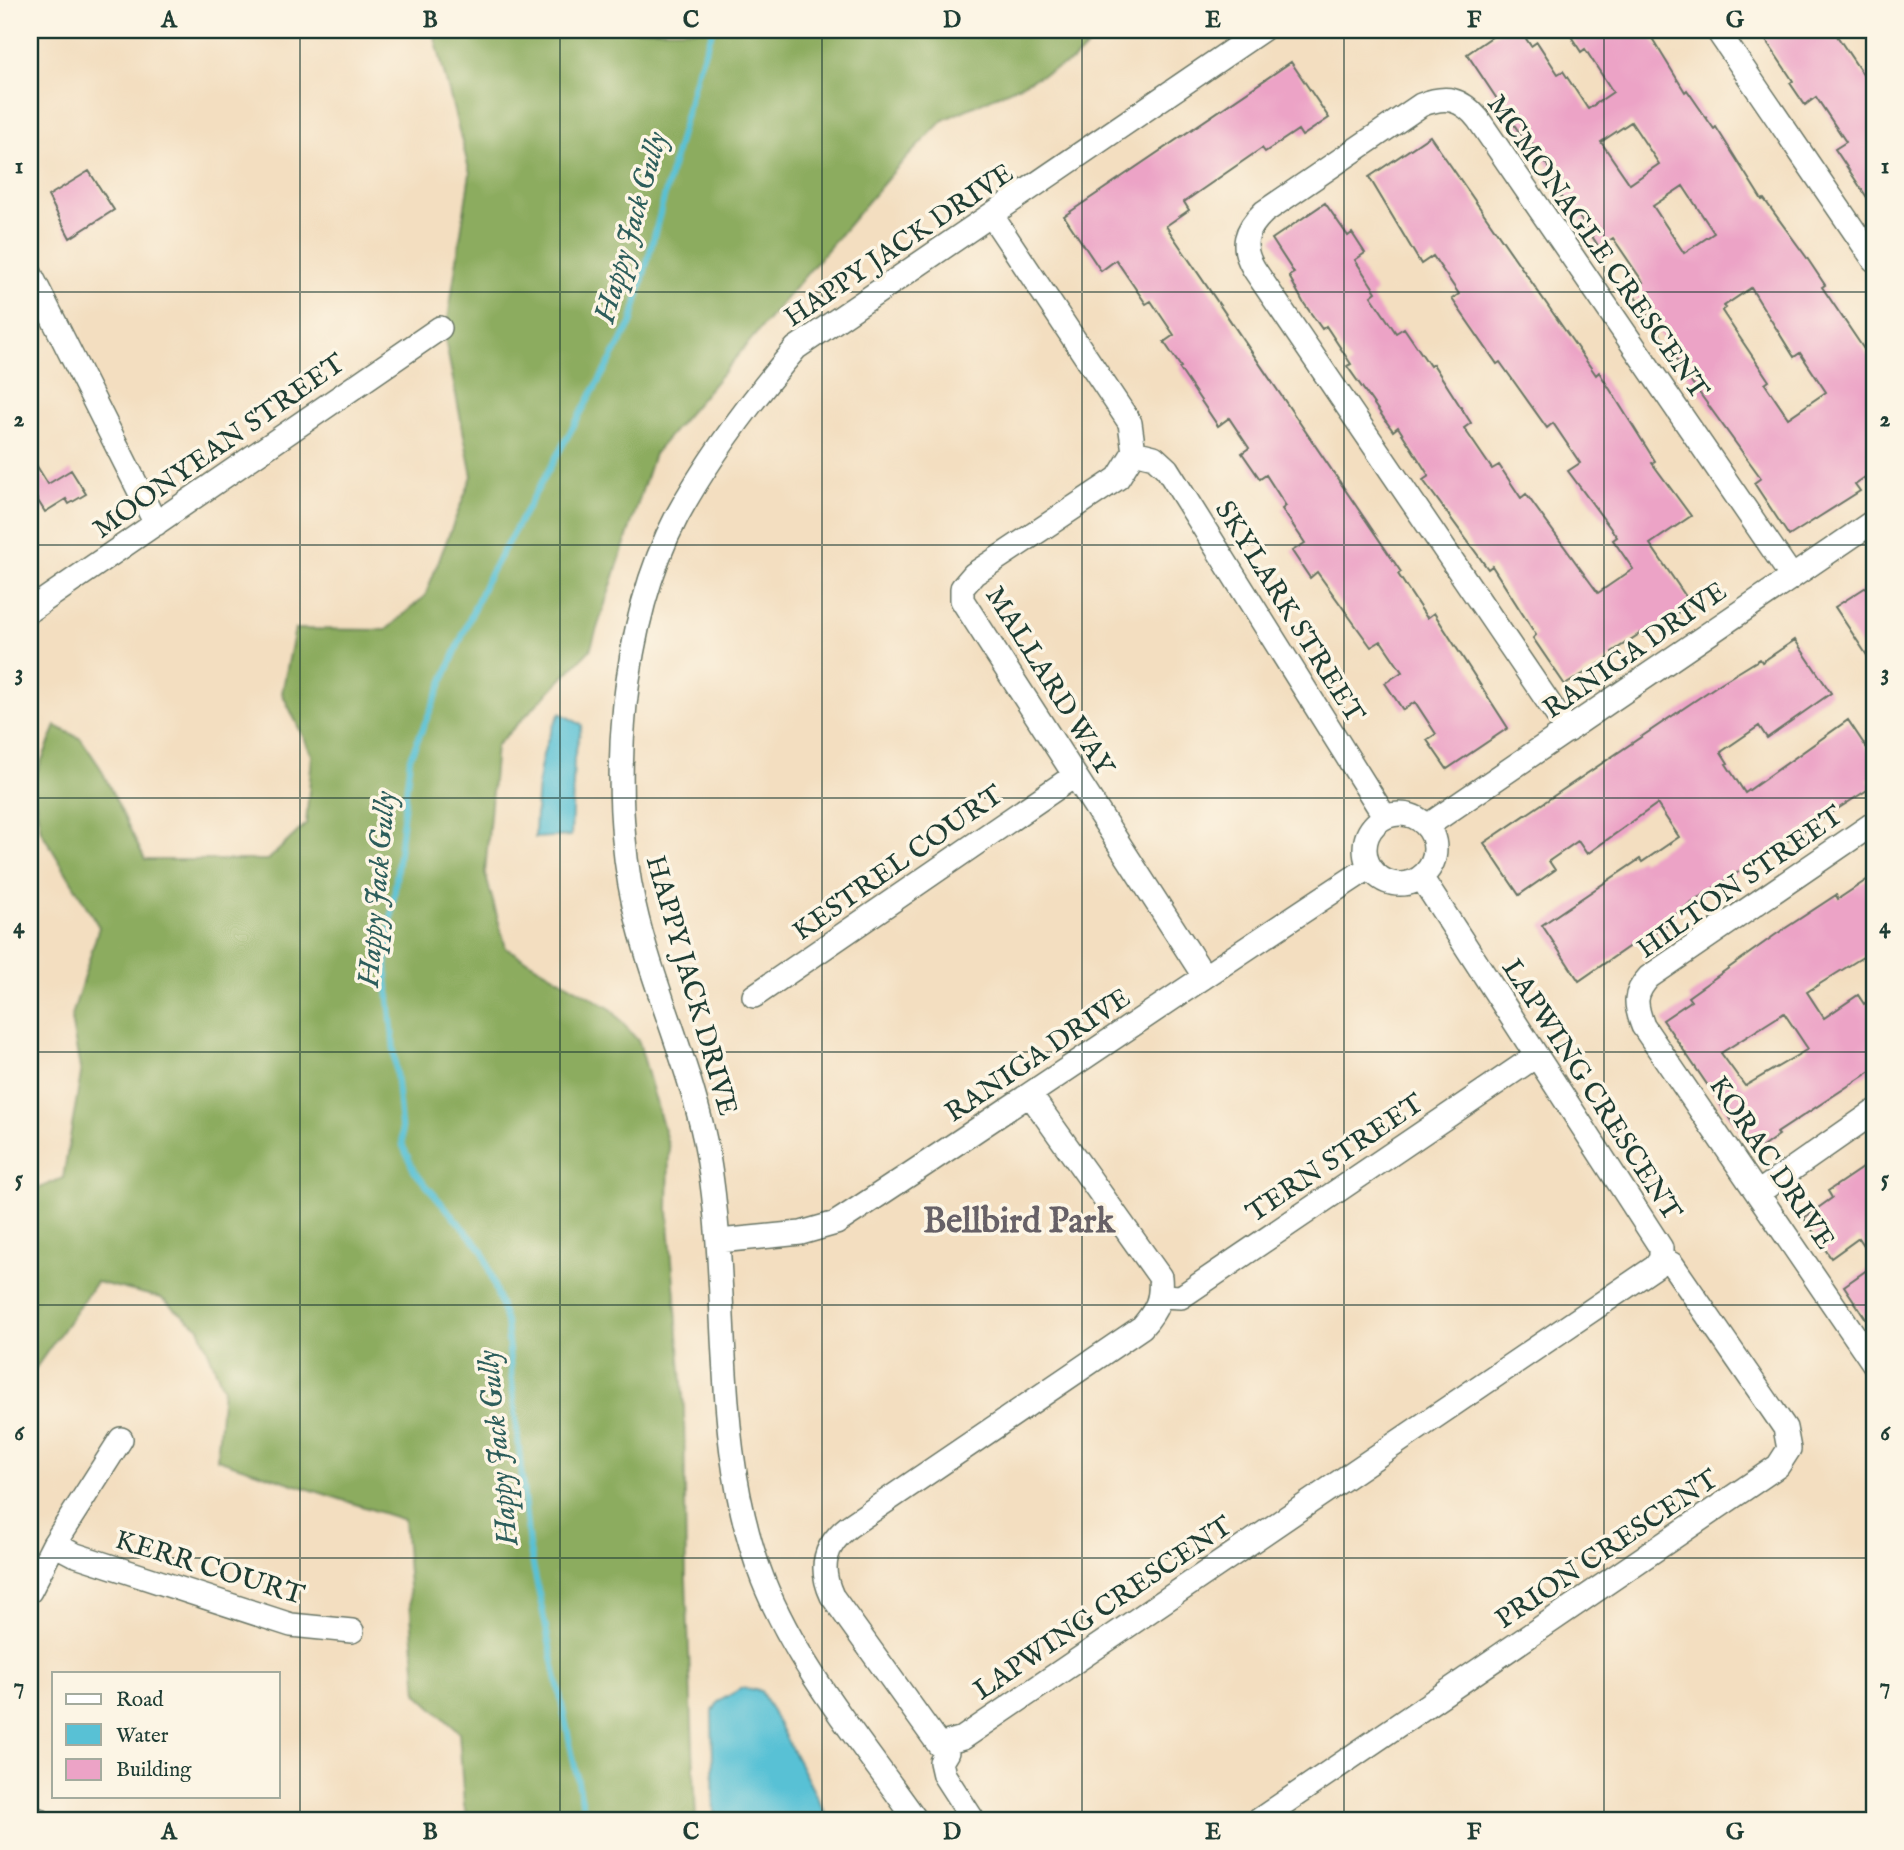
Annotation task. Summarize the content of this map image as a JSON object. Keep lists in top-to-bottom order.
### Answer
{
  "streets": {
    "street": [
      "HAPPY JACK DRIVE",
      "MCMONAGLE CRESCENT",
      "MOONYEAN STREET",
      "SKYLARK STREET",
      "RANIGA DRIVE",
      "MALLARD WAY",
      "KESTREL COURT",
      "HILTON STREET",
      "LAPWING CRESCENT",
      "TERN STREET",
      "KORAC DRIVE",
      "PRION CRESCENT",
      "KERR COURT"
    ]
  },
  "crossings": [
    ["HAPPY JACK DRIVE", "RANIGA DRIVE"],
    ["MCMONAGLE CRESCENT", "RANIGA DRIVE"],
    ["SKYLARK STREET", "RANIGA DRIVE"],
    ["SKYLARK STREET", "MALLARD WAY"],
    ["SKYLARK STREET", "LAPWING CRESCENT"],
    ["RANIGA DRIVE", "MALLARD WAY"],
    ["RANIGA DRIVE", "LAPWING CRESCENT"],
    ["MALLARD WAY", "KESTREL COURT"],
    ["HILTON STREET", "KORAC DRIVE"],
    ["LAPWING CRESCENT", "TERN STREET"],
    ["LAPWING CRESCENT", "PRION CRESCENT"]
  ],
  "districts": ["Bellbird Park"],
  "water": ["Happy Jack Gully"],
  "legend": ["Road", "Water", "Building"],
  "grid": {
    "columns": [
      "A",
      "B",
      "C",
      "D",
      "E",
      "F",
      "G"
    ],
    "rows": [
      "1",
      "2",
      "3",
      "4",
      "5",
      "6",
      "7"
    ]
  }
}
